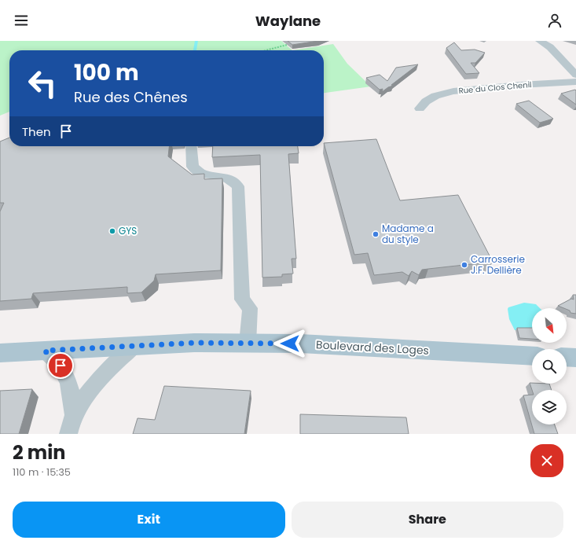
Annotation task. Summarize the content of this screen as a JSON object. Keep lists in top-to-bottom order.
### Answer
{
  "streets": {
    "main road": ["Boulevard des Loges"],
    "street": ["Rue du Clos Chenil"]
  },
  "places": ["GYS", "Madame a du style", "Carrosserie J.F. Dellière"],
  "north": "bottom right",
  "page": {
    "header": "Waylane",
    "turn": ["100 m", "Rue des Chênes"],
    "then": "Then",
    "heading": ["2 min", "110 m · 15:35"],
    "buttons": ["Exit", "Share"]
  }
}
